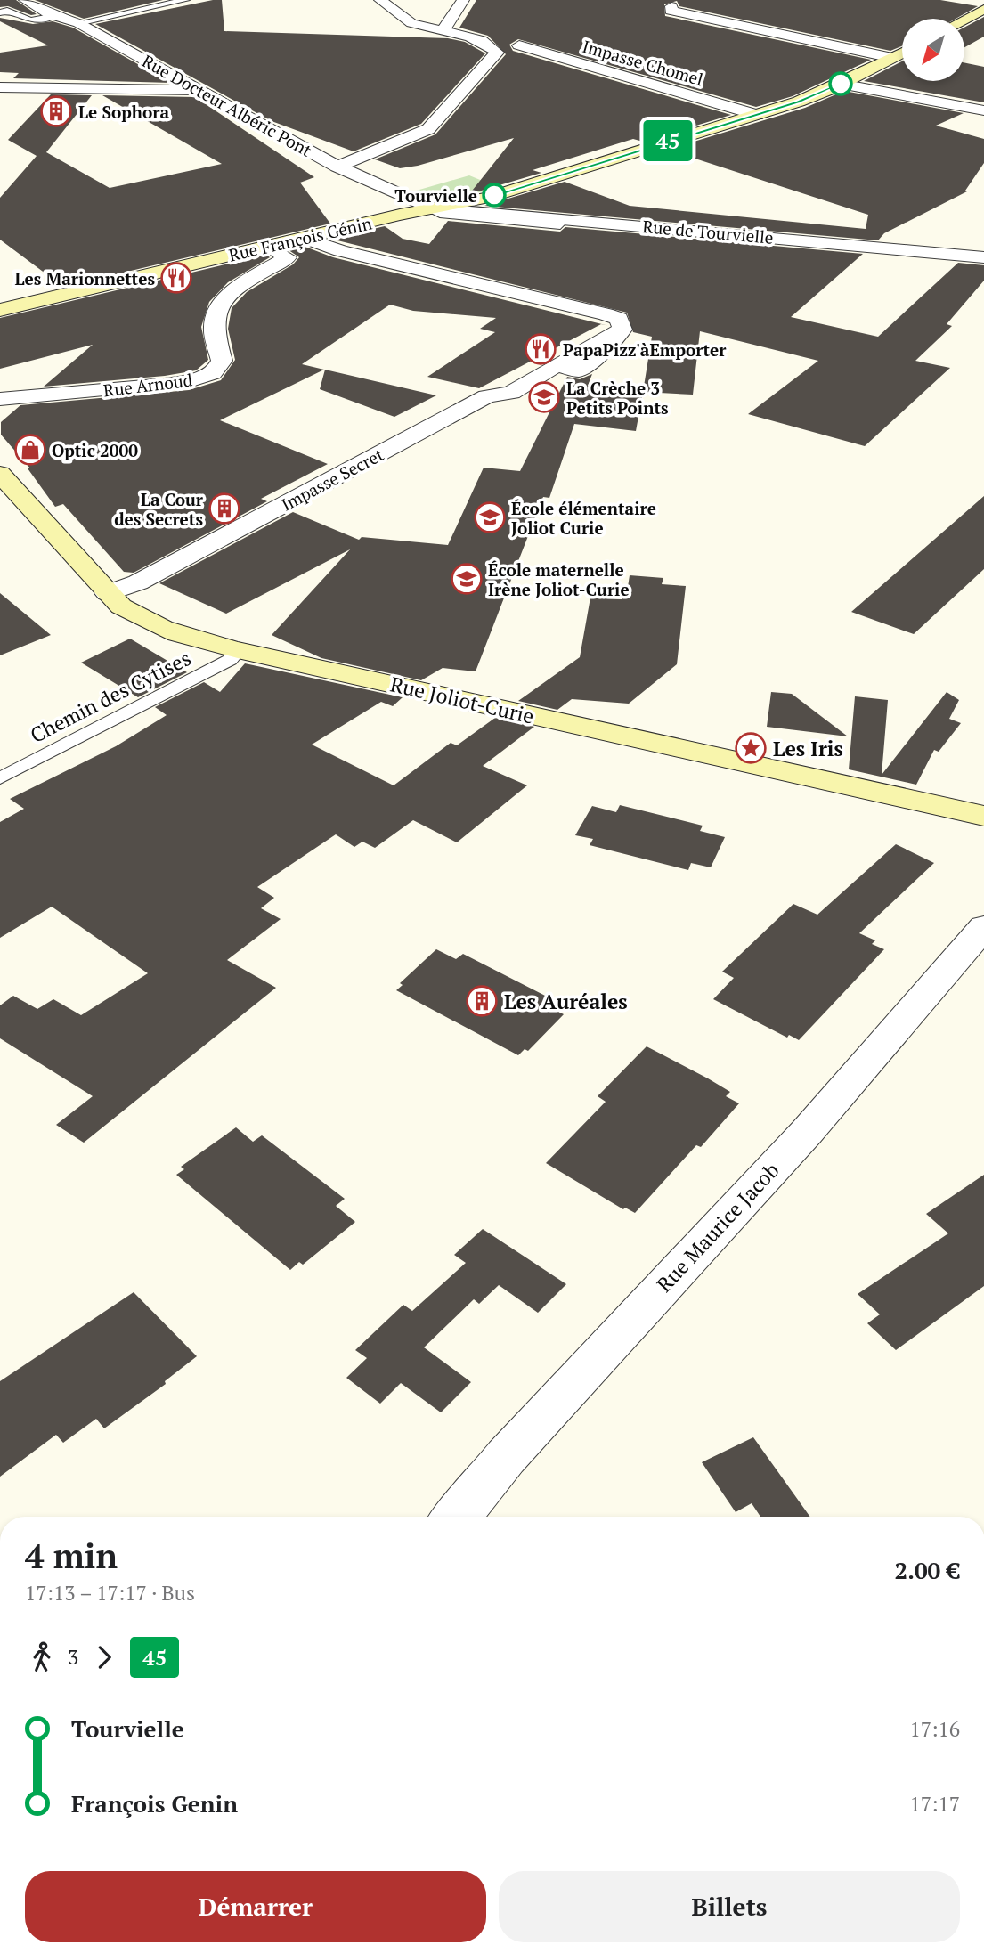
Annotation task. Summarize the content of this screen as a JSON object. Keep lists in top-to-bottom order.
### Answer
{
  "streets": {
    "main road": ["Rue François Génin", "Rue Joliot-Curie"],
    "street": [
      "Impasse Chomel",
      "Rue Docteur Albéric Pont",
      "Rue de Tourvielle",
      "Rue Arnoud",
      "Impasse Secret",
      "Rue Maurice Jacob"
    ],
    "lane": ["Chemin des Cytises"]
  },
  "crossings": [
    ["Impasse Chomel", "Rue François Génin"],
    ["Rue Docteur Albéric Pont", "Rue de Tourvielle"],
    ["Rue Docteur Albéric Pont", "Rue François Génin"],
    ["Rue de Tourvielle", "Rue François Génin"],
    ["Rue Arnoud", "Impasse Secret"],
    ["Impasse Secret", "Rue Joliot-Curie"],
    ["Chemin des Cytises", "Rue Joliot-Curie"]
  ],
  "places": {
    "building": ["Le Sophora", "La Cour des Secrets", "Les Auréales"],
    "other": ["Tourvielle"],
    "restaurant": ["Les Marionnettes", "PapaPizz'àEmporter"],
    "school or university": ["La Crèche 3 Petits Points", "École élémentaire Joliot Curie", "École maternelle Irène Joliot-Curie"],
    "shop": ["Optic 2000"],
    "place": ["Les Iris"]
  },
  "lines": ["bus line 45"],
  "north": "bottom left",
  "page": {
    "on_map": "45",
    "heading": ["4 min", "17:13 – 17:17 · Bus", "2.00 €"],
    "legs": ["3", "45"],
    "list": [
      {
        "name": "Tourvielle",
        "value": "17:16"
      },
      {
        "name": "François Genin",
        "value": "17:17"
      }
    ],
    "buttons": ["Démarrer", "Billets"]
  }
}
